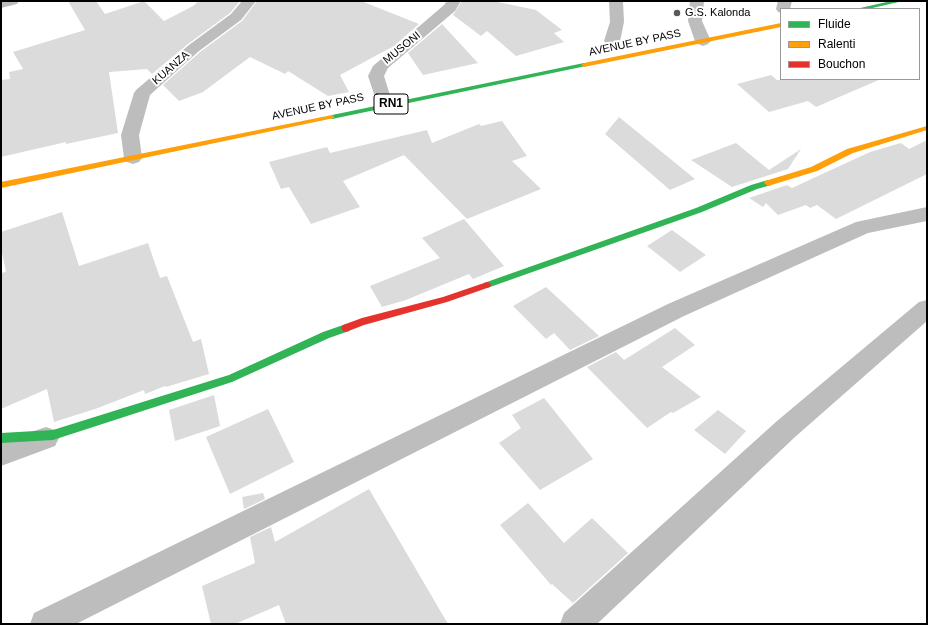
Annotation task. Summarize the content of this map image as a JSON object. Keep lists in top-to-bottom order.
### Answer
{
  "streets": {
    "main road": ["AVENUE BY PASS", "RN1"],
    "street": ["MUSONI", "KUANZA"]
  },
  "crossings": [
    ["AVENUE BY PASS", "MUSONI"],
    ["AVENUE BY PASS", "KUANZA"]
  ],
  "places": ["G.S. Kalonda"],
  "legend": ["Fluide", "Ralenti", "Bouchon"]
}
